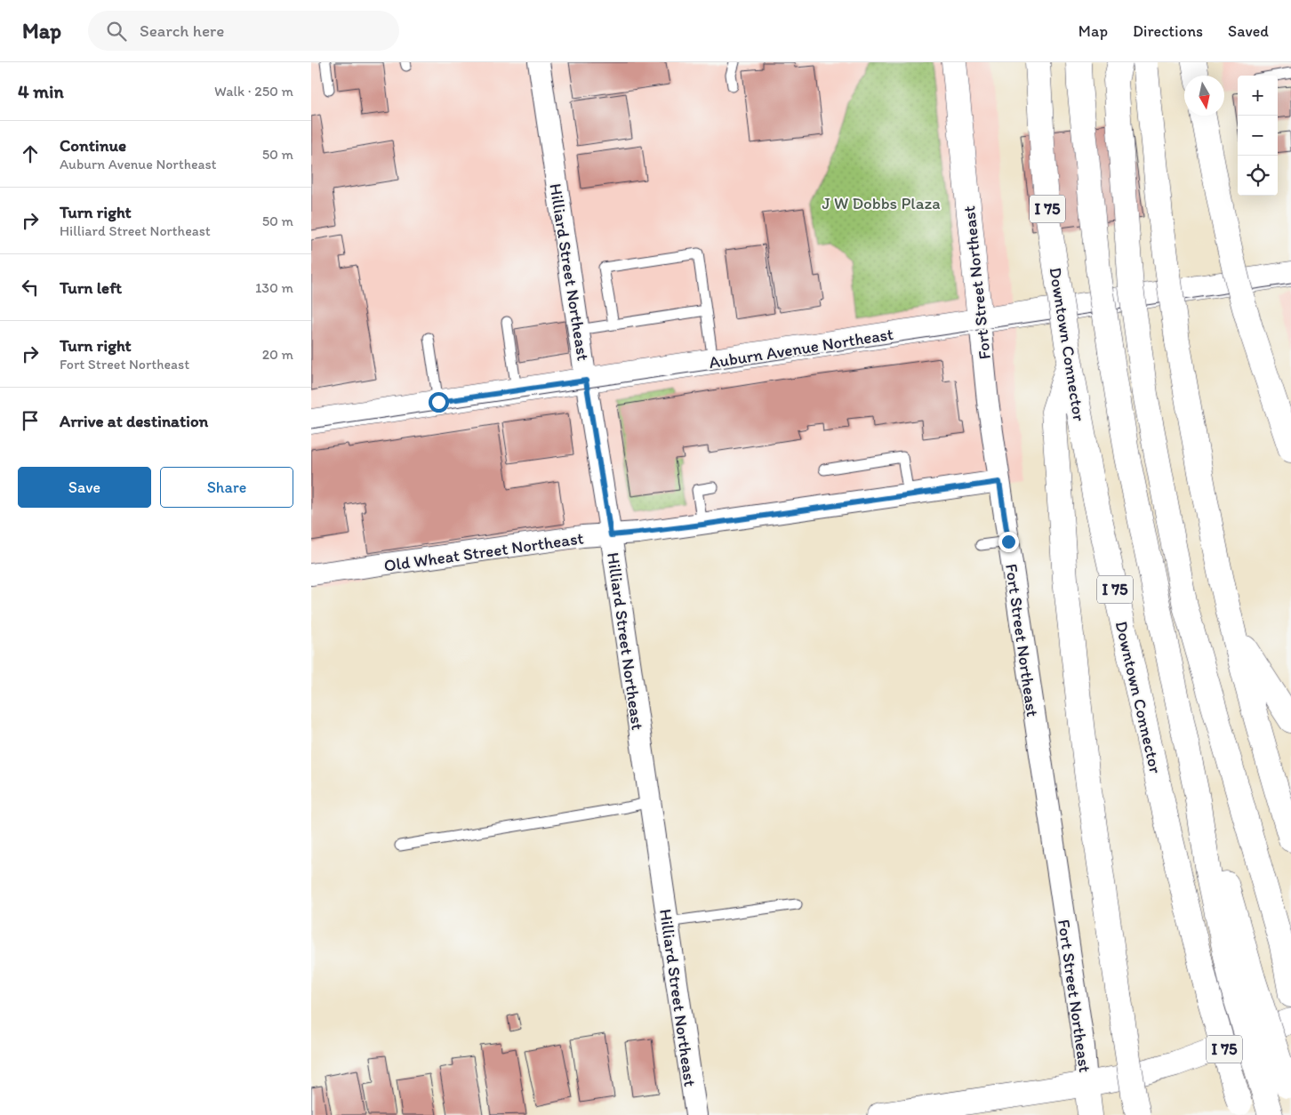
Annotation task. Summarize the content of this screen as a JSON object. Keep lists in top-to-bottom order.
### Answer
{
  "streets": {
    "main road": [
      "I 75",
      "Fort Street Northeast",
      "Downtown Connector",
      "Auburn Avenue Northeast"
    ],
    "street": ["Hilliard Street Northeast", "Old Wheat Street Northeast"]
  },
  "crossings": [
    ["Hilliard Street Northeast", "Auburn Avenue Northeast"],
    ["Hilliard Street Northeast", "Old Wheat Street Northeast"],
    ["Fort Street Northeast", "Auburn Avenue Northeast"],
    ["Fort Street Northeast", "Old Wheat Street Northeast"]
  ],
  "parks": ["J W Dobbs Plaza"],
  "north": "bottom",
  "page": {
    "header": "Map",
    "search": "Search here",
    "nav": ["Map", "Directions", "Saved"],
    "heading": ["4 min", "Walk · 250 m"],
    "map_buttons": ["+", "−"],
    "list": [
      ["Continue", "Auburn Avenue Northeast", "50 m"],
      ["Turn right", "Hilliard Street Northeast", "50 m"],
      ["Turn left", "130 m"],
      ["Turn right", "Fort Street Northeast", "20 m"],
      "Arrive at destination"
    ],
    "buttons": ["Save", "Share"]
  }
}
